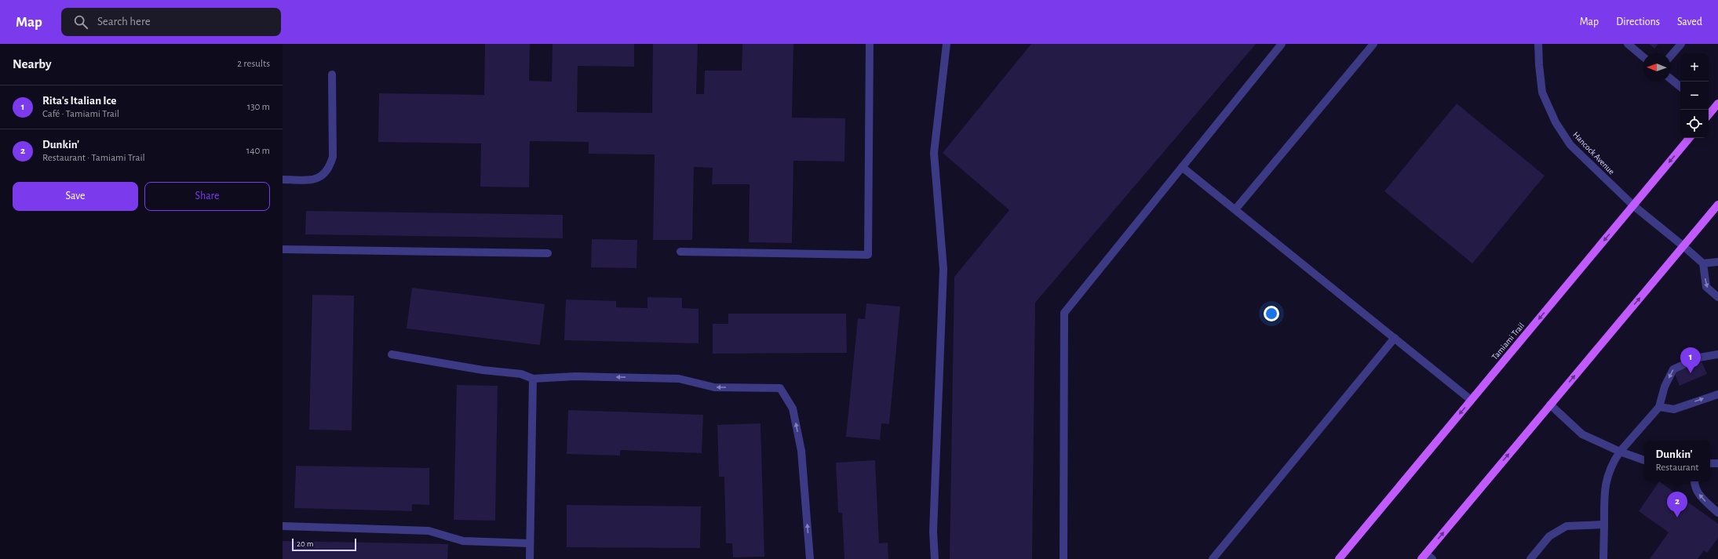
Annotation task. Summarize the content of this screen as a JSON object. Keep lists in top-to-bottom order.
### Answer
{
  "streets": {
    "main road": ["Tamiami Trail"],
    "street": ["Hancock Avenue"]
  },
  "crossings": [
    ["Hancock Avenue", "Tamiami Trail"]
  ],
  "scale_bar": "20 m",
  "north": "left",
  "page": {
    "header": "Map",
    "search": "Search here",
    "nav": ["Map", "Directions", "Saved"],
    "heading": ["Nearby", "2 results"],
    "map_buttons": ["+", "−"],
    "list": [
      {
        "mark": "1",
        "name": "Rita's Italian Ice",
        "note": "Café · Tamiami Trail",
        "value": "130 m"
      },
      {
        "mark": "2",
        "name": "Dunkin'",
        "note": "Restaurant · Tamiami Trail",
        "value": "140 m"
      }
    ],
    "buttons": ["Save", "Share"],
    "pins": ["1", "2"],
    "popup": ["Dunkin'", "Restaurant"],
    "scale": "20 m"
  }
}
